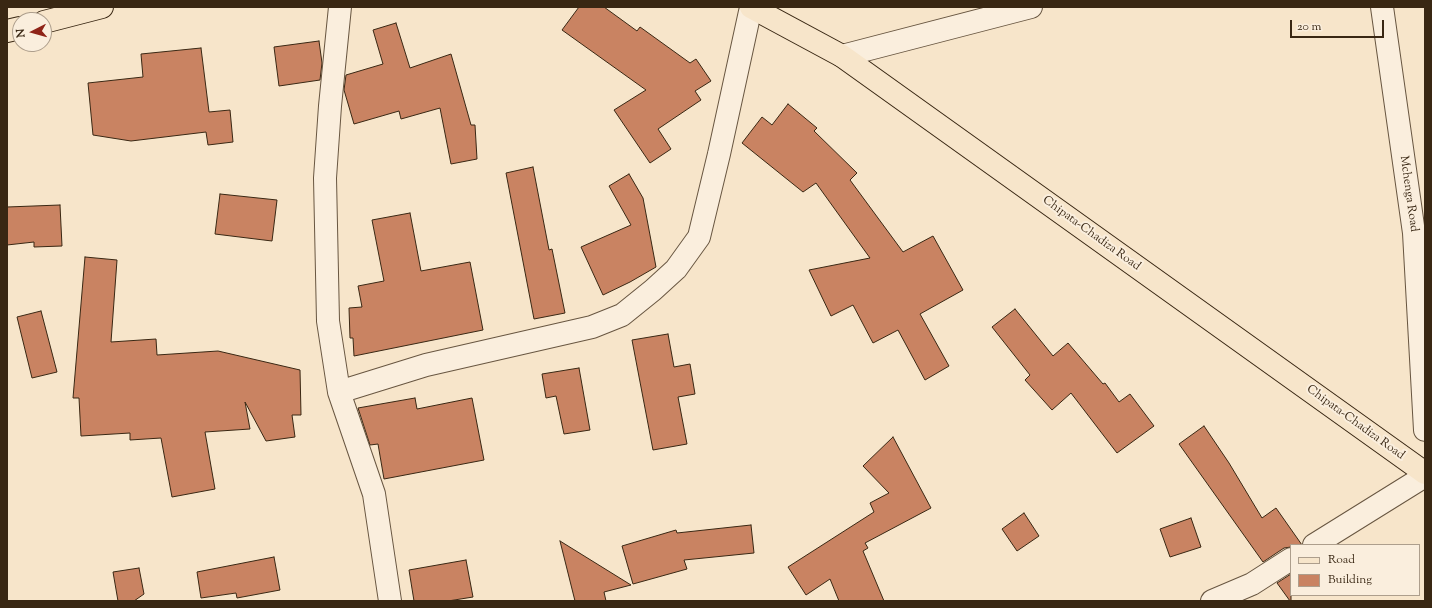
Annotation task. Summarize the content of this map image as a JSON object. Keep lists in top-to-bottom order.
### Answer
{
  "streets": {
    "main road": ["Chipata-Chadiza Road"],
    "street": ["Mchenga Road"]
  },
  "legend": ["Road", "Building"],
  "scale_bar": "20 m",
  "north": "left"
}
